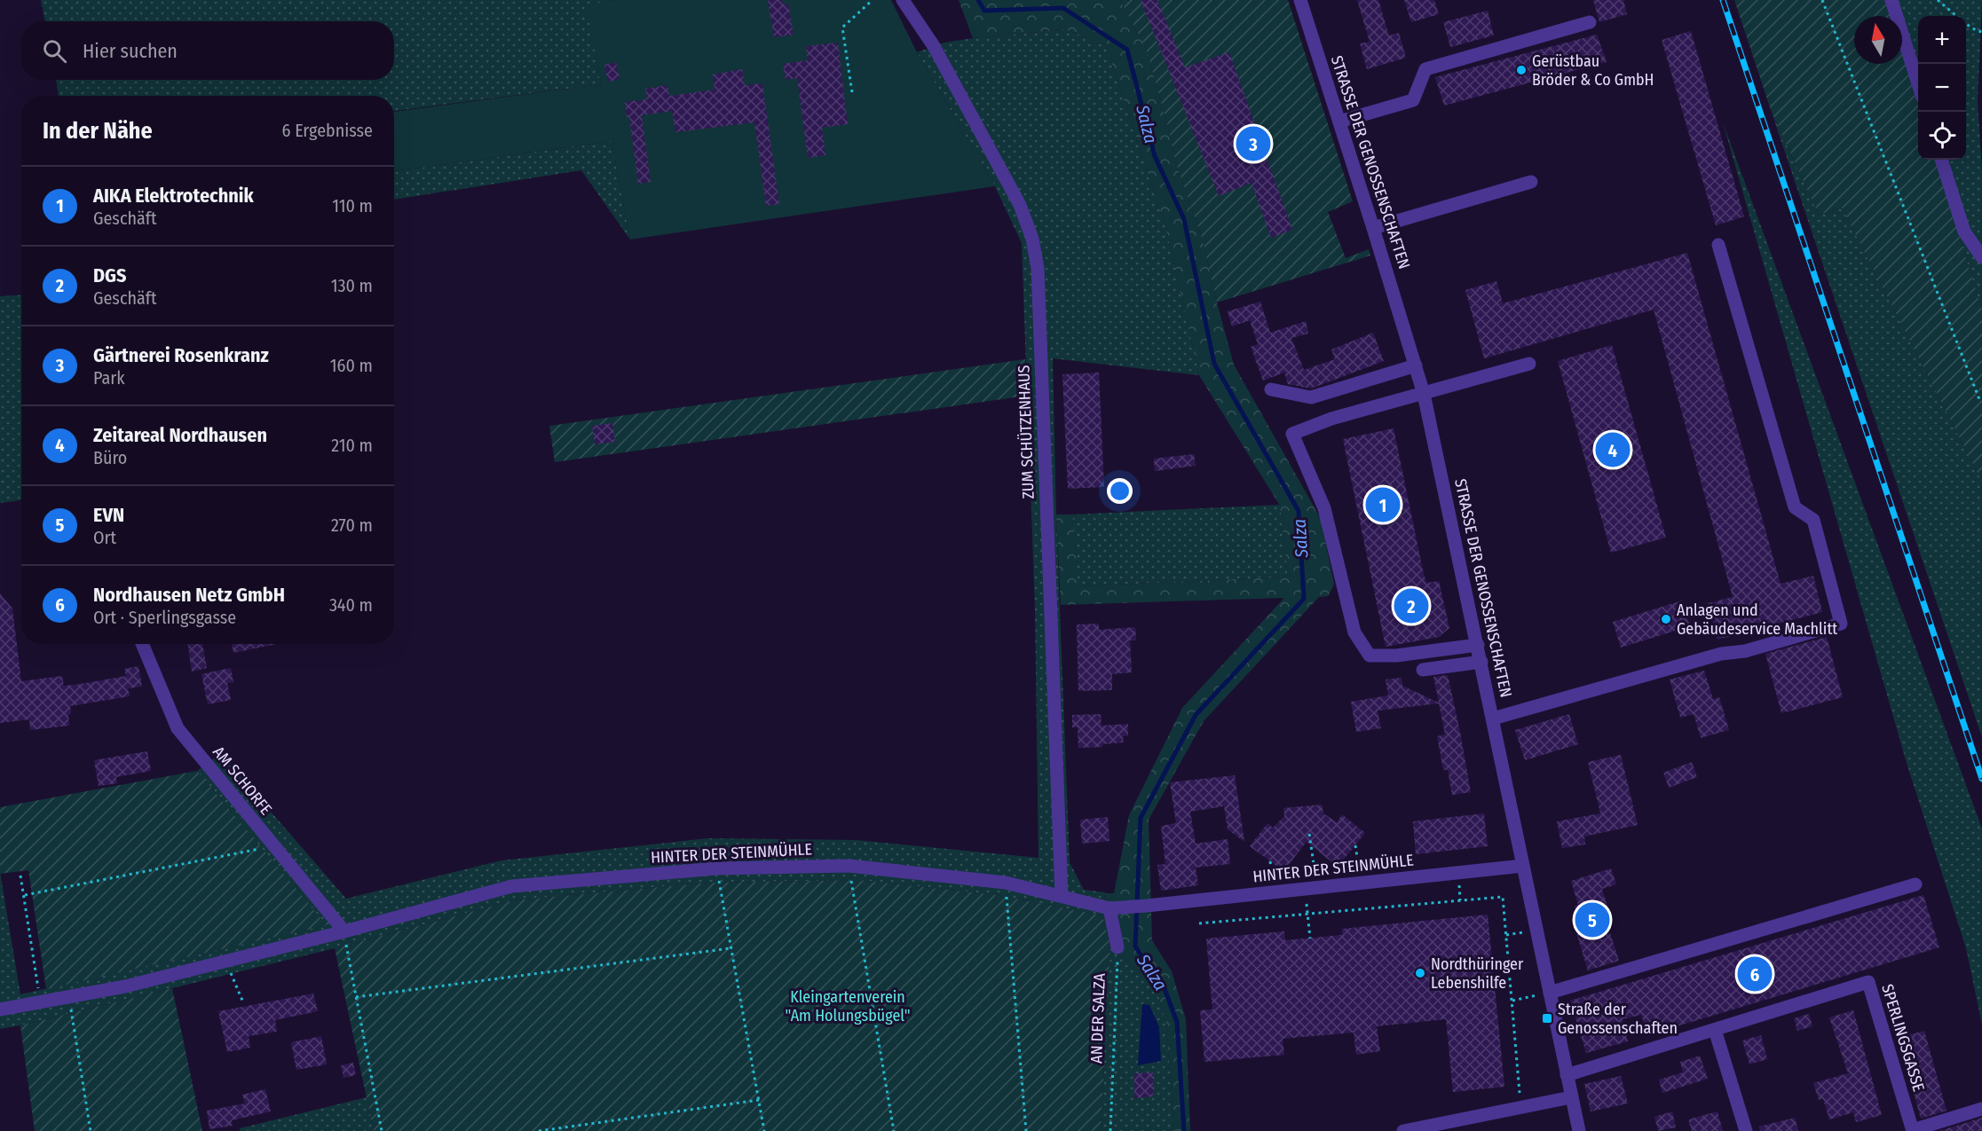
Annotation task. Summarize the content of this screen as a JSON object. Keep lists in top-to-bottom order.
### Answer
{
  "streets": {
    "street": [
      "STRASSE DER GENOSSENSCHAFTEN",
      "ZUM SCHÜTZENHAUS",
      "AM SCHORFE",
      "HINTER DER STEINMÜHLE",
      "SPERLINGSGASSE"
    ],
    "path": ["AN DER SALZA"]
  },
  "crossings": [
    ["STRASSE DER GENOSSENSCHAFTEN", "HINTER DER STEINMÜHLE"],
    ["STRASSE DER GENOSSENSCHAFTEN", "SPERLINGSGASSE"],
    ["ZUM SCHÜTZENHAUS", "HINTER DER STEINMÜHLE"],
    ["AM SCHORFE", "HINTER DER STEINMÜHLE"]
  ],
  "water": ["Salza"],
  "parks": ["Kleingartenverein \"Am Holungsbügel\""],
  "places": {
    "other": ["Gerüstbau Bröder & Co GmbH", "Anlagen und Gebäudeservice Machlitt", "Nordthüringer Lebenshilfe"],
    "transit": ["Straße der Genossenschaften"]
  },
  "north": "top",
  "page": {
    "map_buttons": ["+", "−"],
    "search": "Hier suchen",
    "heading": ["In der Nähe", "6 Ergebnisse"],
    "pins": [
      "3",
      "4",
      "1",
      "2",
      "5",
      "6"
    ],
    "list": [
      {
        "mark": "1",
        "name": "AIKA Elektrotechnik",
        "note": "Geschäft",
        "value": "110 m"
      },
      {
        "mark": "2",
        "name": "DGS",
        "note": "Geschäft",
        "value": "130 m"
      },
      {
        "mark": "3",
        "name": "Gärtnerei Rosenkranz",
        "note": "Park",
        "value": "160 m"
      },
      {
        "mark": "4",
        "name": "Zeitareal Nordhausen",
        "note": "Büro",
        "value": "210 m"
      },
      {
        "mark": "5",
        "name": "EVN",
        "note": "Ort",
        "value": "270 m"
      },
      {
        "mark": "6",
        "name": "Nordhausen Netz GmbH",
        "note": "Ort · Sperlingsgasse",
        "value": "340 m"
      }
    ]
  }
}
